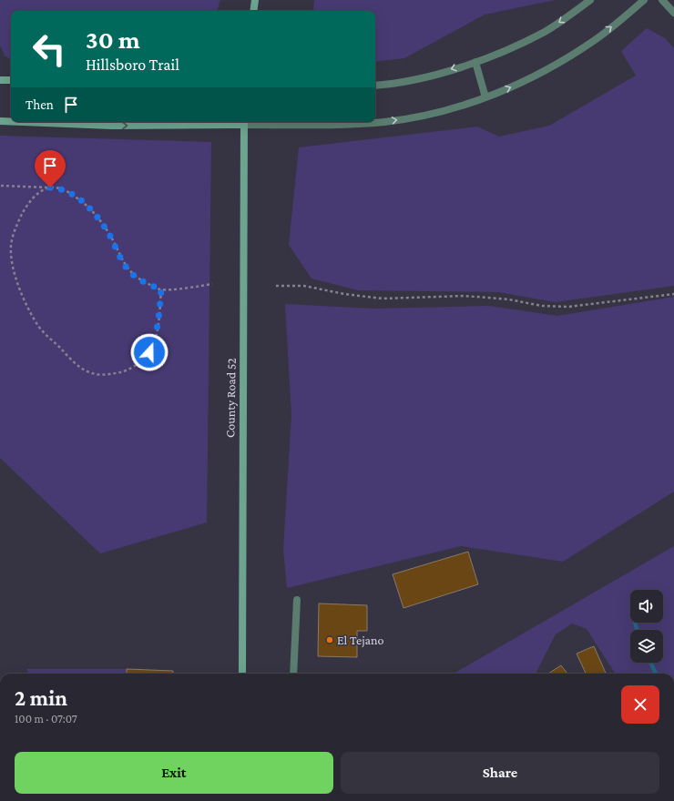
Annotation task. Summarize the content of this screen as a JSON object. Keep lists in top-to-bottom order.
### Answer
{
  "streets": {
    "main road": ["County Road 52"]
  },
  "places": ["El Tejano"],
  "page": {
    "turn": ["30 m", "Hillsboro Trail"],
    "then": "Then",
    "heading": ["2 min", "100 m · 07:07"],
    "buttons": ["Exit", "Share"]
  }
}
